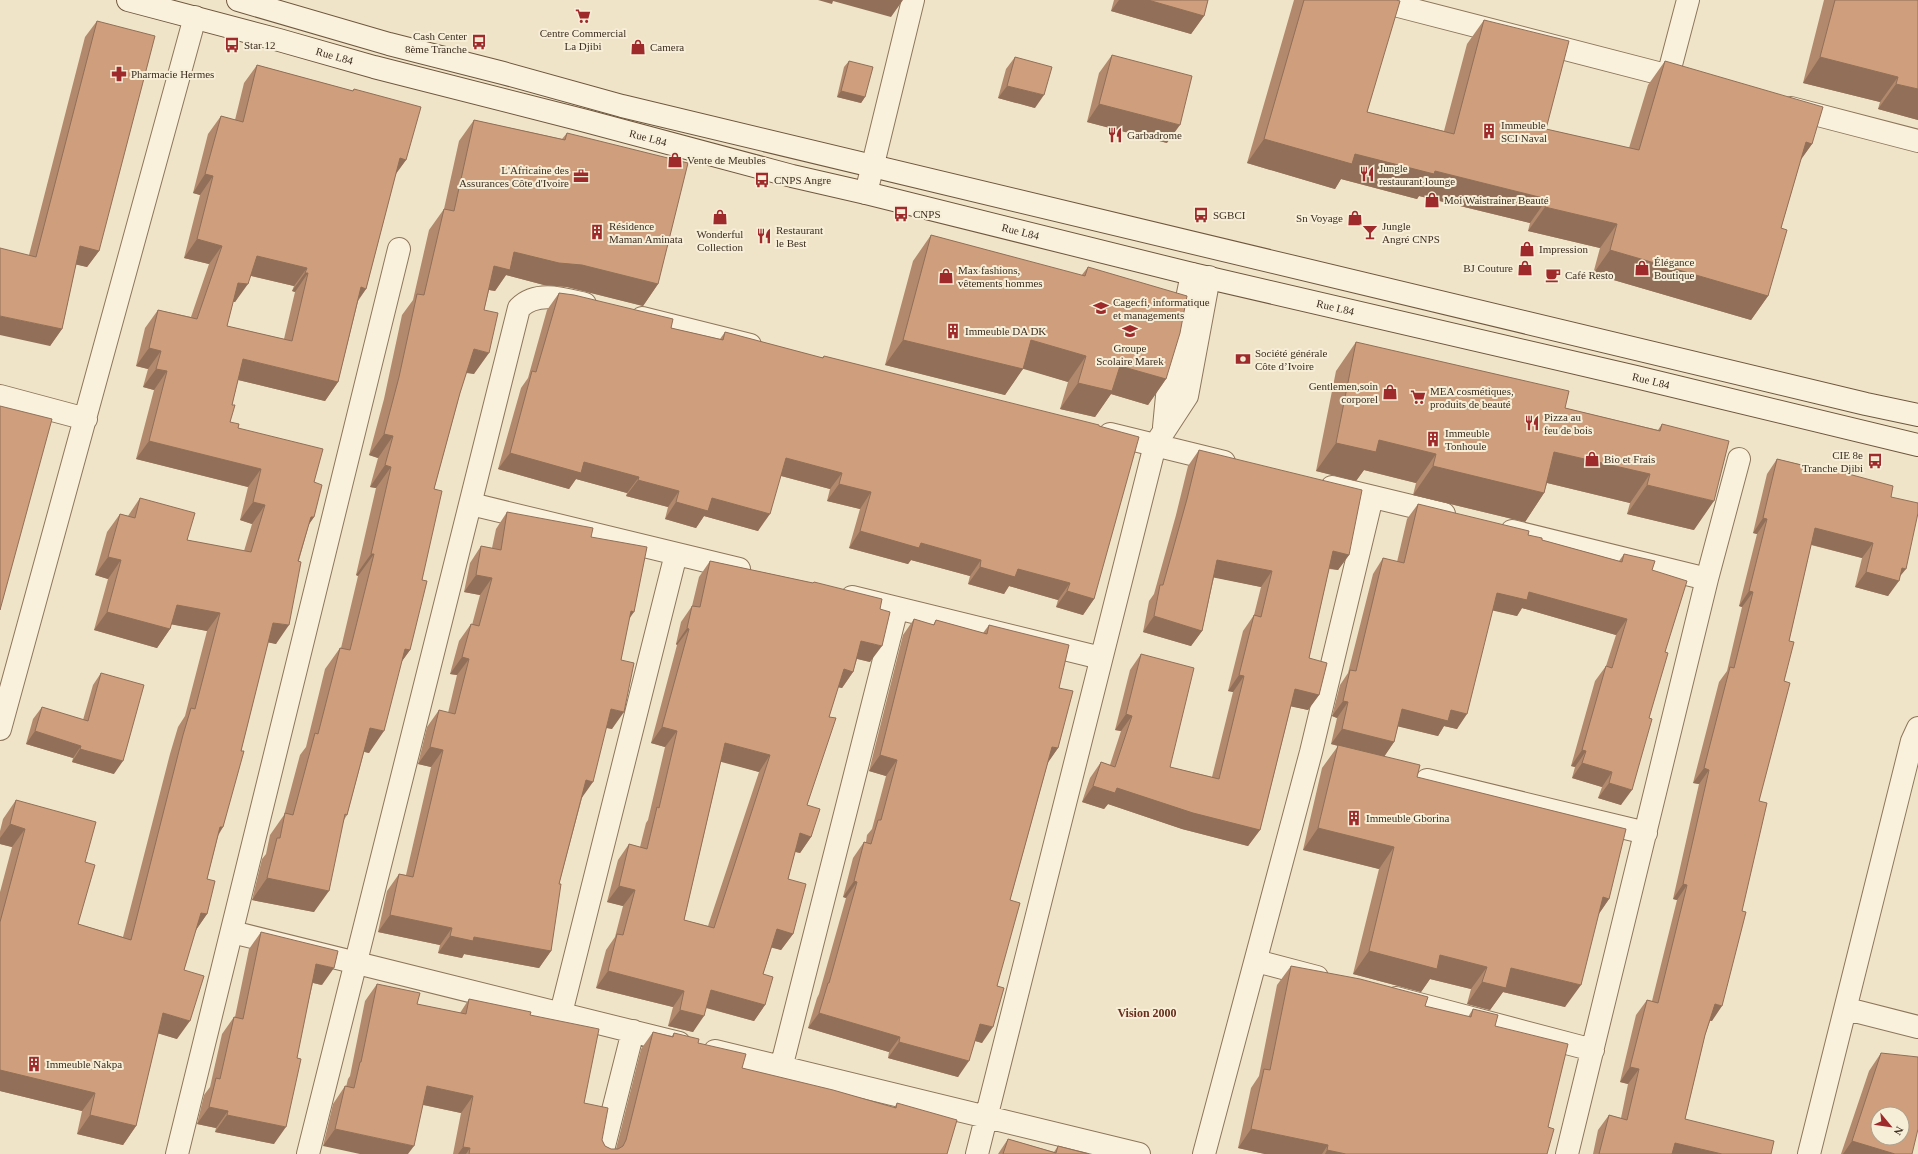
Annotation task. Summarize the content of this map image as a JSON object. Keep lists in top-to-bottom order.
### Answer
{
  "streets": {
    "street": ["Rue L84"]
  },
  "districts": ["Vision 2000"],
  "places": {
    "supermarket": ["Centre Commercial La Djibi", "MEA cosmétiques, produits de beauté"],
    "bus stop": [
      "Cash Center 8ème Tranche",
      "Star 12",
      "CNPS Angre",
      "CNPS",
      "SGBCI",
      "CIE 8e Tranche Djibi"
    ],
    "shop": [
      "Camera",
      "Vente de Meubles",
      "Moi Waistrainer Beauté",
      "Wonderful Collection",
      "Sn Voyage",
      "Impression",
      "BJ Couture",
      "Élégance Boutique",
      "Max fashions, vêtements hommes",
      "Gentlemen,soin corporel",
      "Bio et Frais"
    ],
    "pharmacy": ["Pharmacie Hermes"],
    "building": [
      "Immeuble SCI Naval",
      "Résidence Maman Aminata",
      "Immeuble DA DK",
      "Immeuble Tonhoule",
      "Immeuble Gborina",
      "Immeuble Nakpa"
    ],
    "restaurant": [
      "Garbadrome",
      "Jungle restaurant lounge",
      "Restaurant le Best",
      "Pizza au feu de bois"
    ],
    "office": ["L'Africaine des Assurances Côte d'Ivoire"],
    "bar": ["Jungle Angré CNPS"],
    "cafe": ["Café Resto"],
    "school or university": ["Cagecfi, informatique et managements", "Groupe Scolaire Marek"],
    "bank": ["Société générale Côte d’Ivoire"]
  },
  "north": "bottom right"
}
